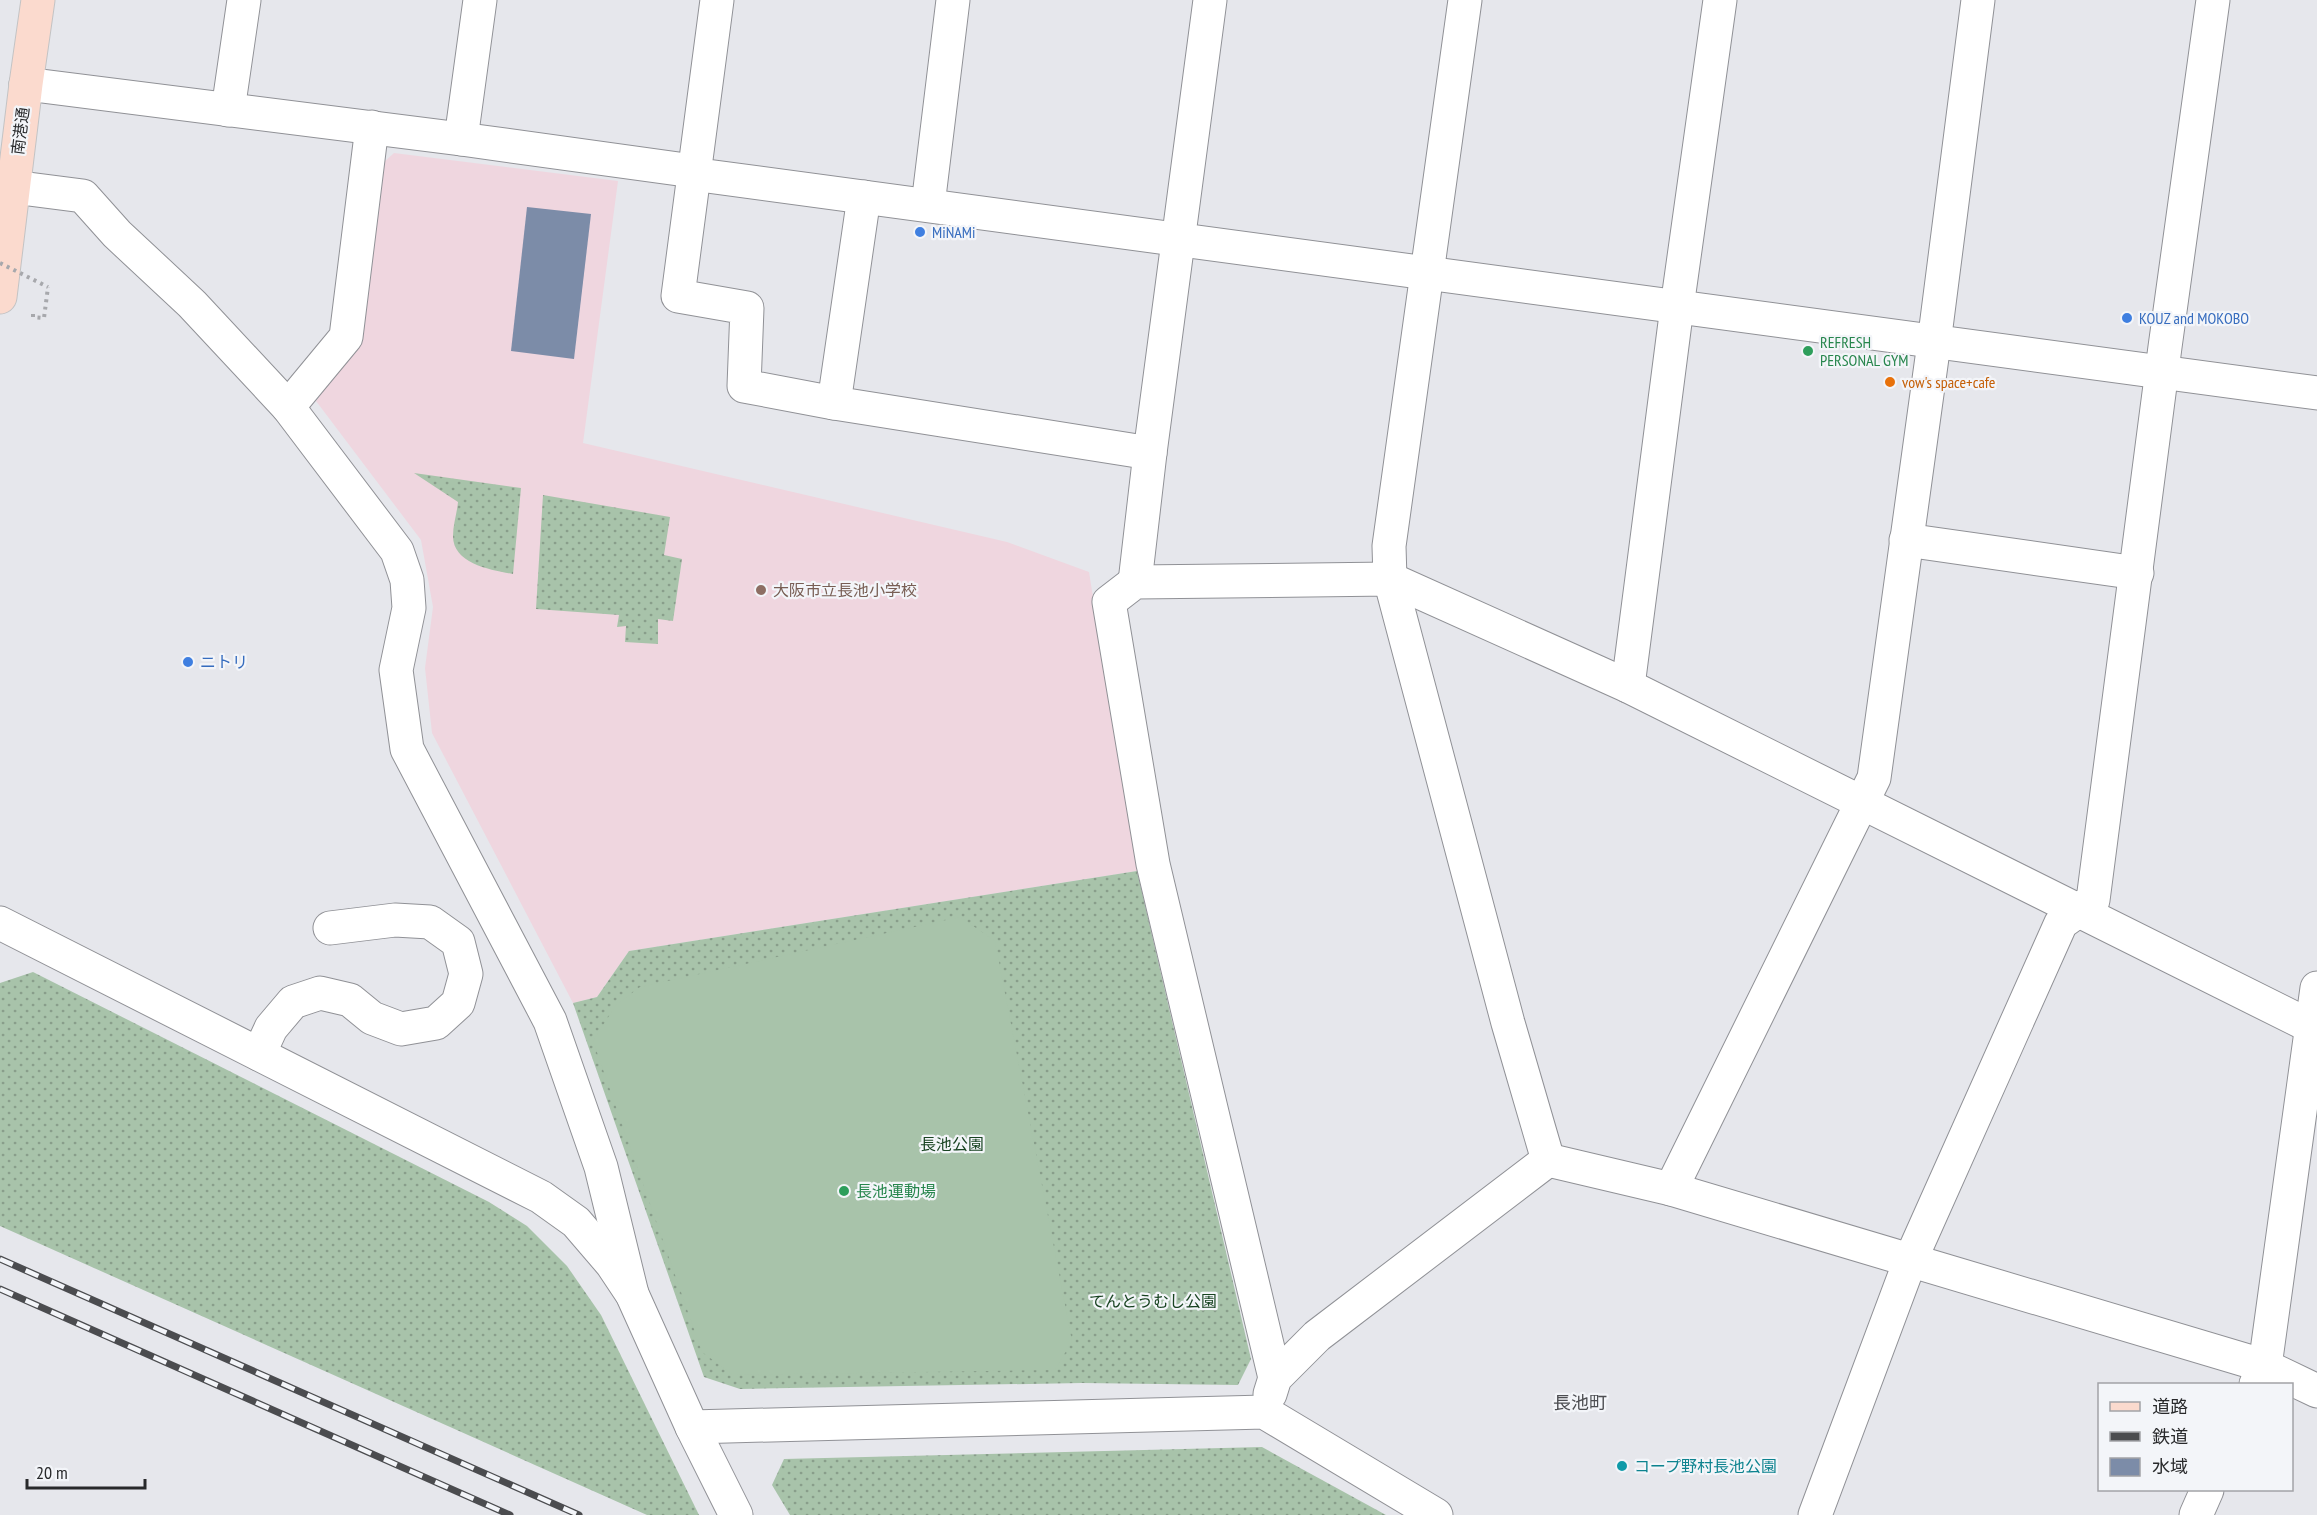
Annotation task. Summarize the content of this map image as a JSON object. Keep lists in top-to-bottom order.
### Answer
{
  "streets": {
    "main road": ["南港通"]
  },
  "districts": ["長池町"],
  "parks": ["長池公園", "てんとうむし公園"],
  "places": [
    "MiNAMi",
    "KOUZ and MOKOBO",
    "REFRESH PERSONAL GYM",
    "vow's space+cafe",
    "大阪市立長池小学校",
    "ニトリ",
    "長池運動場",
    "コープ野村長池公園"
  ],
  "legend": ["道路", "鉄道", "水域"],
  "scale_bar": "20 m"
}
